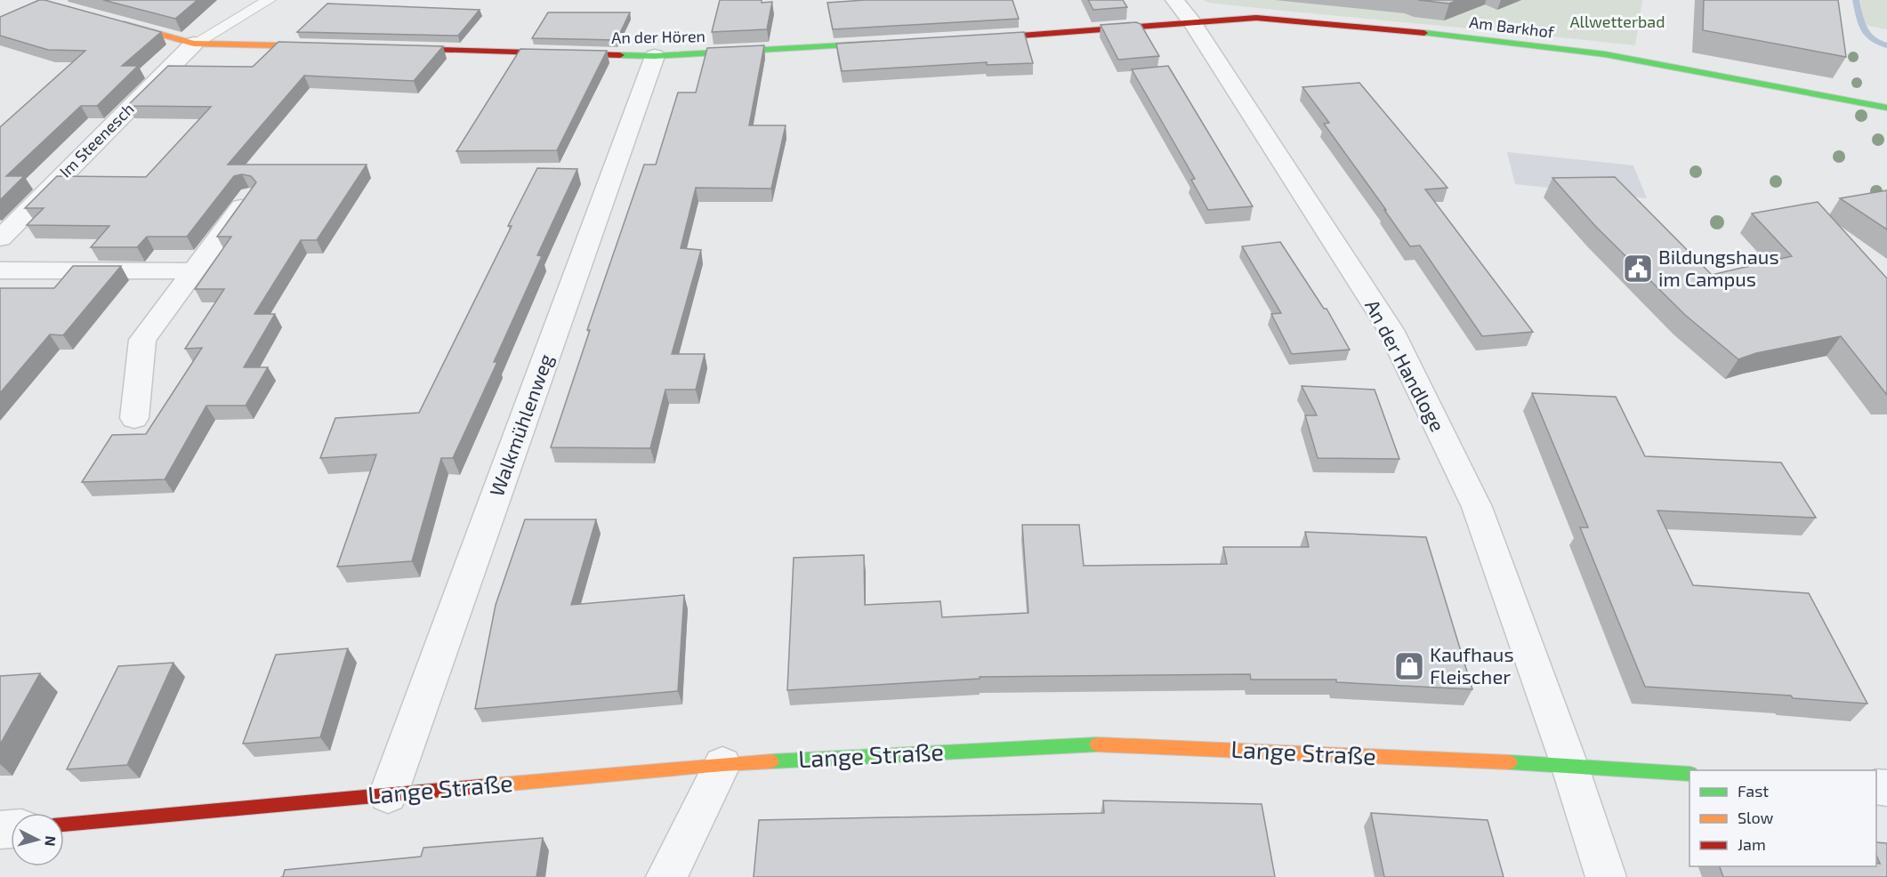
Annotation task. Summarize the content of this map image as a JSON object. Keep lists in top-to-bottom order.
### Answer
{
  "streets": {
    "street": [
      "Am Barkhof",
      "An der Hören",
      "Im Steenesch",
      "An der Handloge",
      "Walkmühlenweg",
      "Lange Straße"
    ]
  },
  "crossings": [
    ["Am Barkhof", "An der Handloge"],
    ["An der Hören", "Walkmühlenweg"],
    ["An der Handloge", "Lange Straße"],
    ["Walkmühlenweg", "Lange Straße"]
  ],
  "parks": ["Allwetterbad"],
  "places": {
    "public building": ["Bildungshaus im Campus"],
    "shop": ["Kaufhaus Fleischer"]
  },
  "legend": ["Fast", "Slow", "Jam"],
  "north": "right"
}
